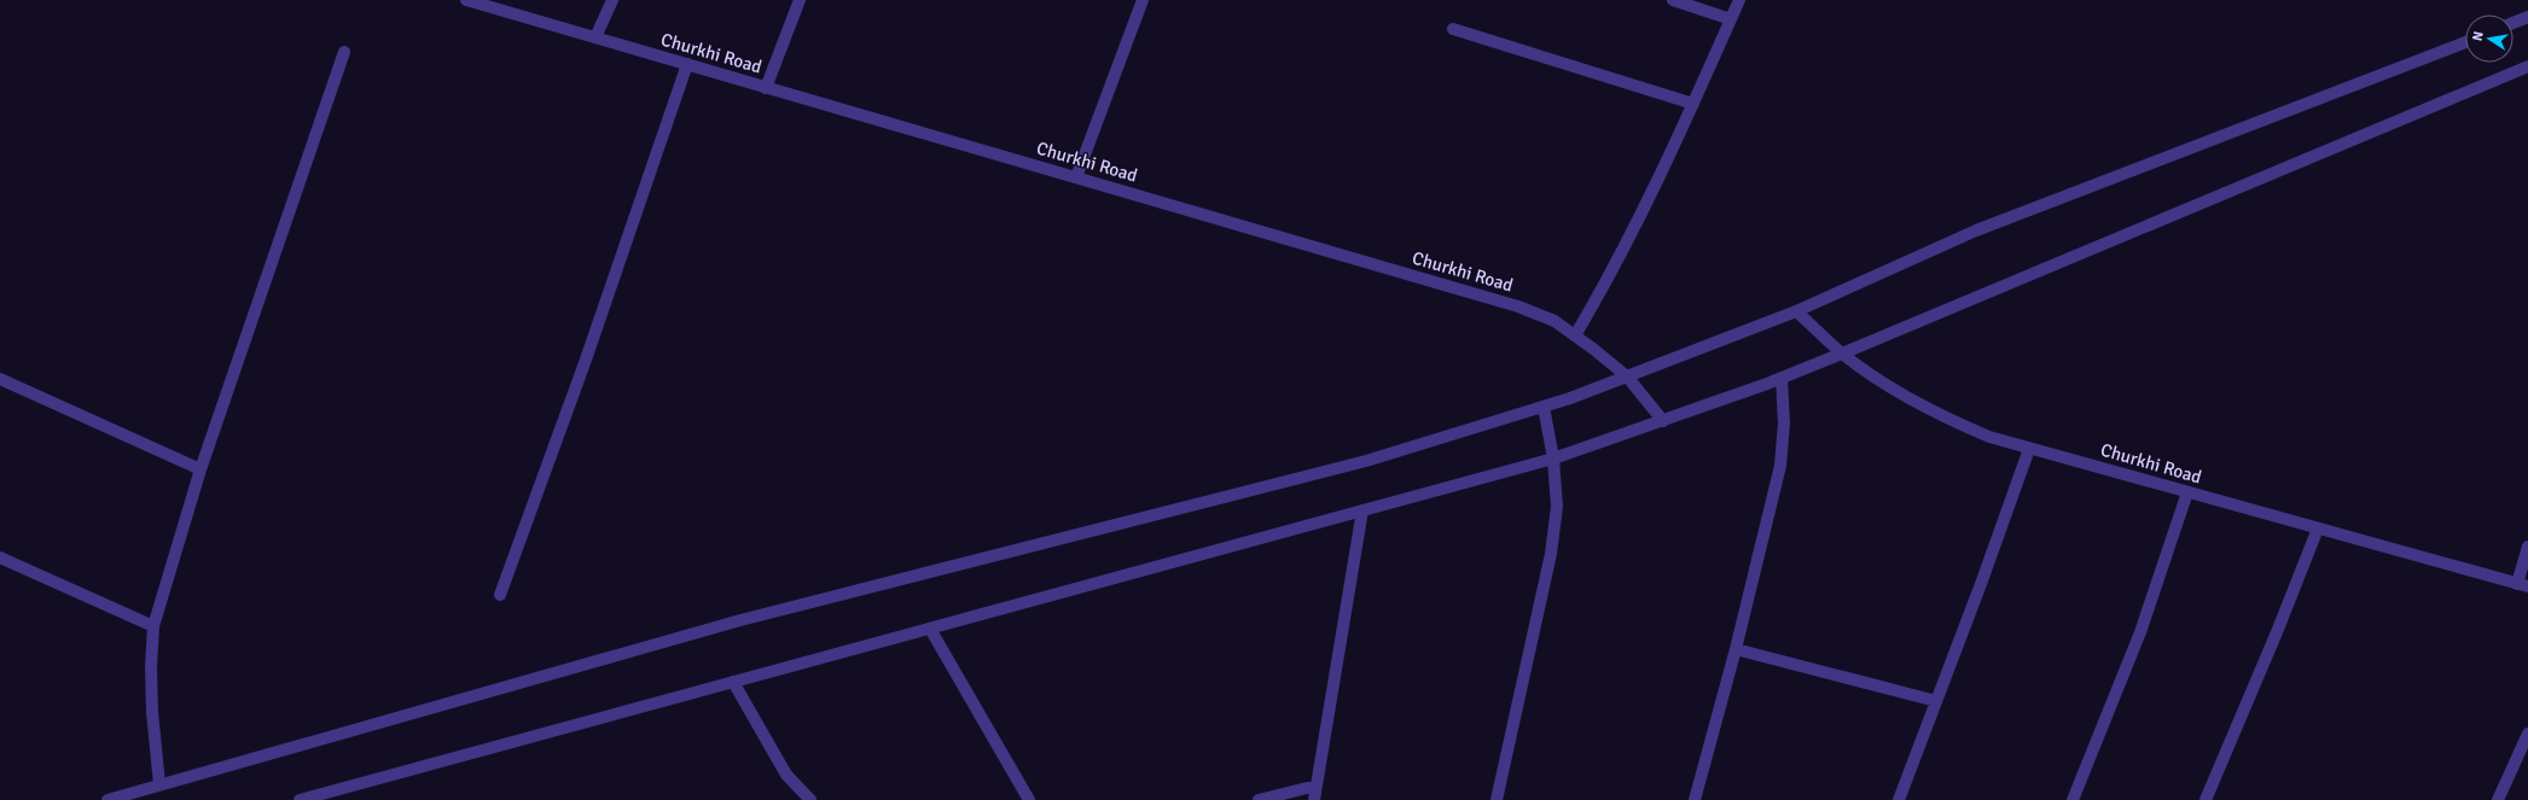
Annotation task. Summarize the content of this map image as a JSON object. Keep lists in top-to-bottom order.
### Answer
{
  "streets": {
    "street": ["Churkhi Road"]
  },
  "north": "left"
}
